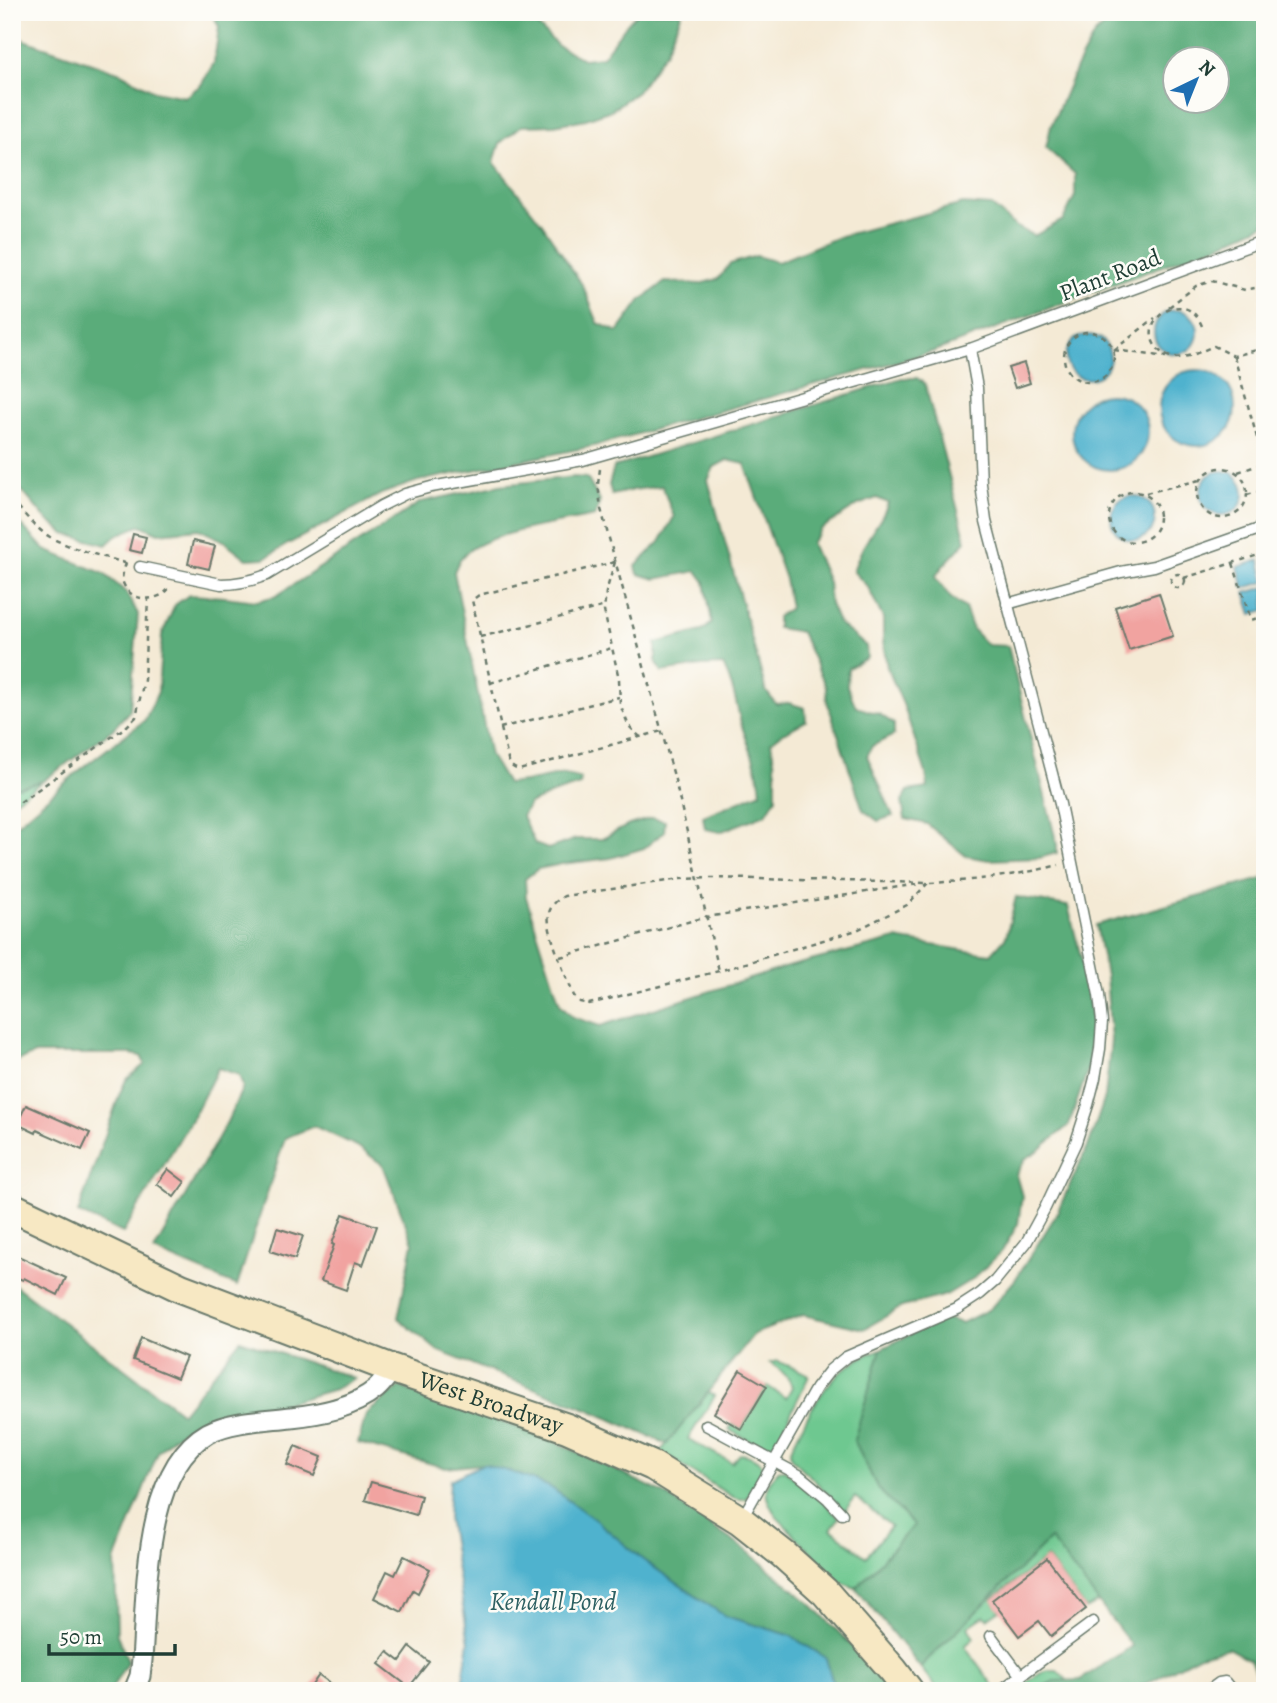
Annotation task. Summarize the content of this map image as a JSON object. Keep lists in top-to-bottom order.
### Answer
{
  "streets": {
    "main road": ["West Broadway"],
    "lane": ["Plant Road"]
  },
  "water": ["Kendall Pond"],
  "scale_bar": "50 m",
  "north": "top right"
}
